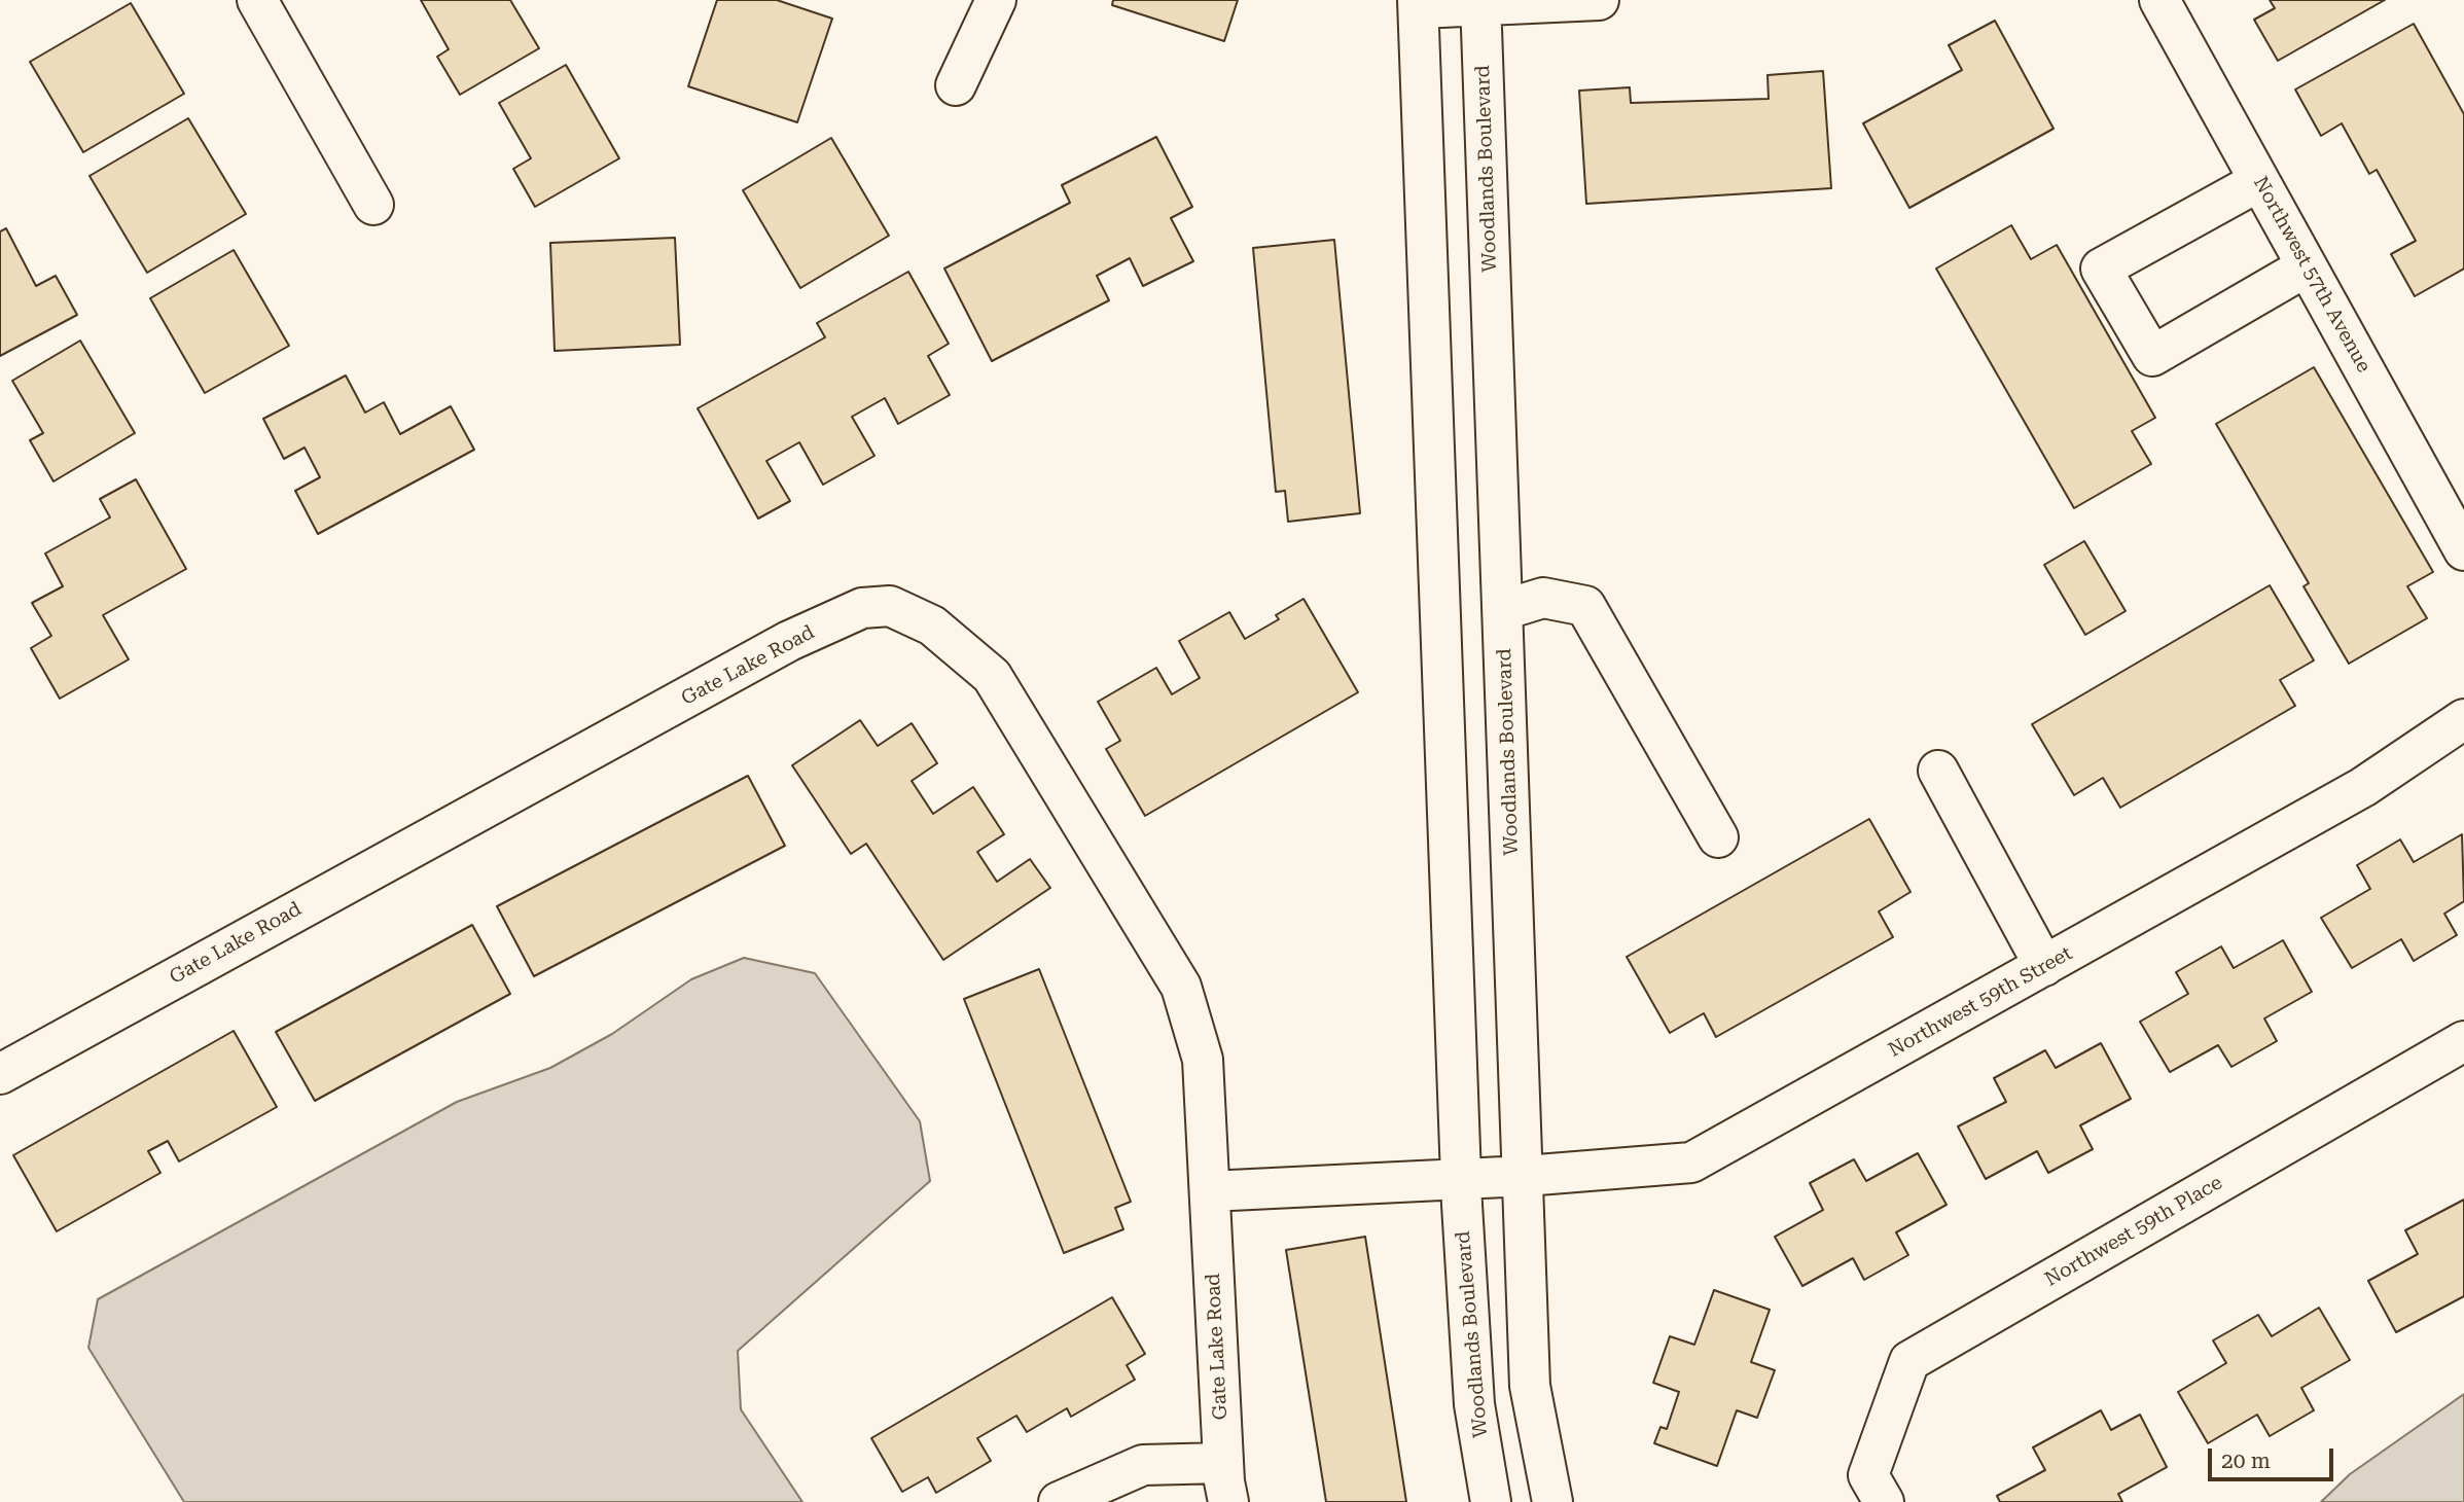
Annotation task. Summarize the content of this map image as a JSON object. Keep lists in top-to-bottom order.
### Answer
{
  "streets": {
    "street": [
      "Woodlands Boulevard",
      "Northwest 57th Avenue",
      "Gate Lake Road",
      "Northwest 59th Street",
      "Northwest 59th Place"
    ]
  },
  "crossings": [
    ["Woodlands Boulevard", "Northwest 59th Street"]
  ],
  "scale_bar": "20 m"
}
